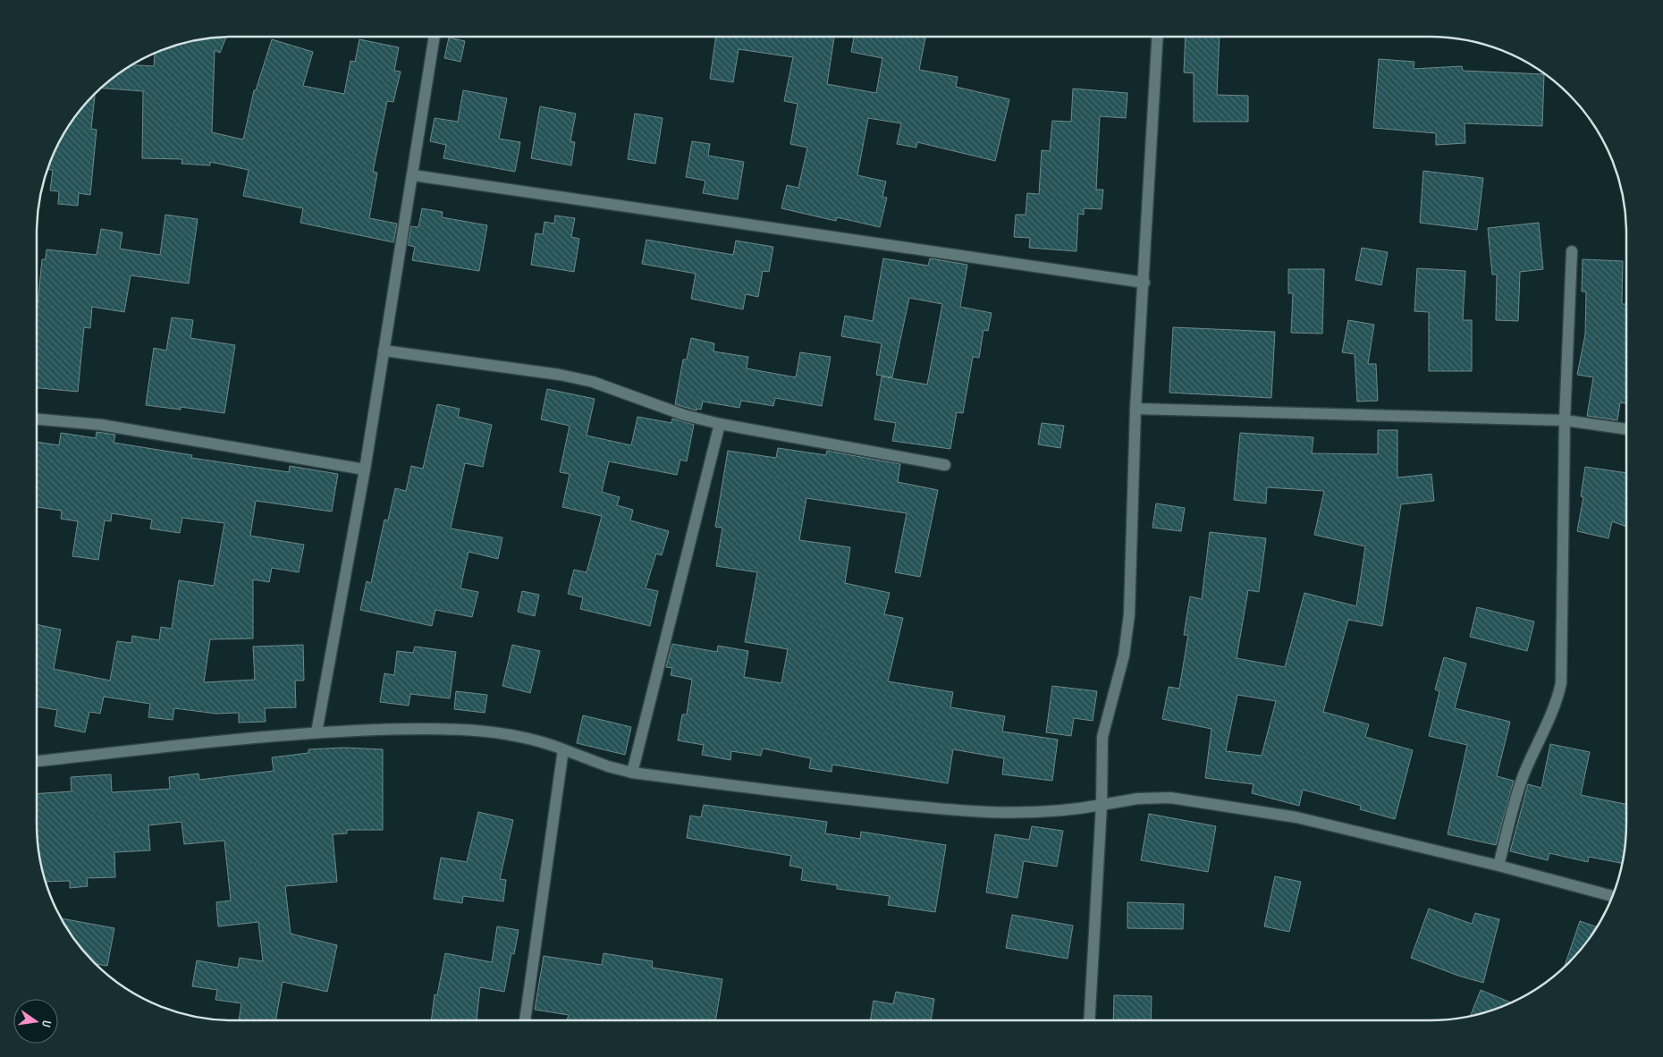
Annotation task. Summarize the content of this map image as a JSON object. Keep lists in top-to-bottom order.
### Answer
{
  "north": "right"
}
